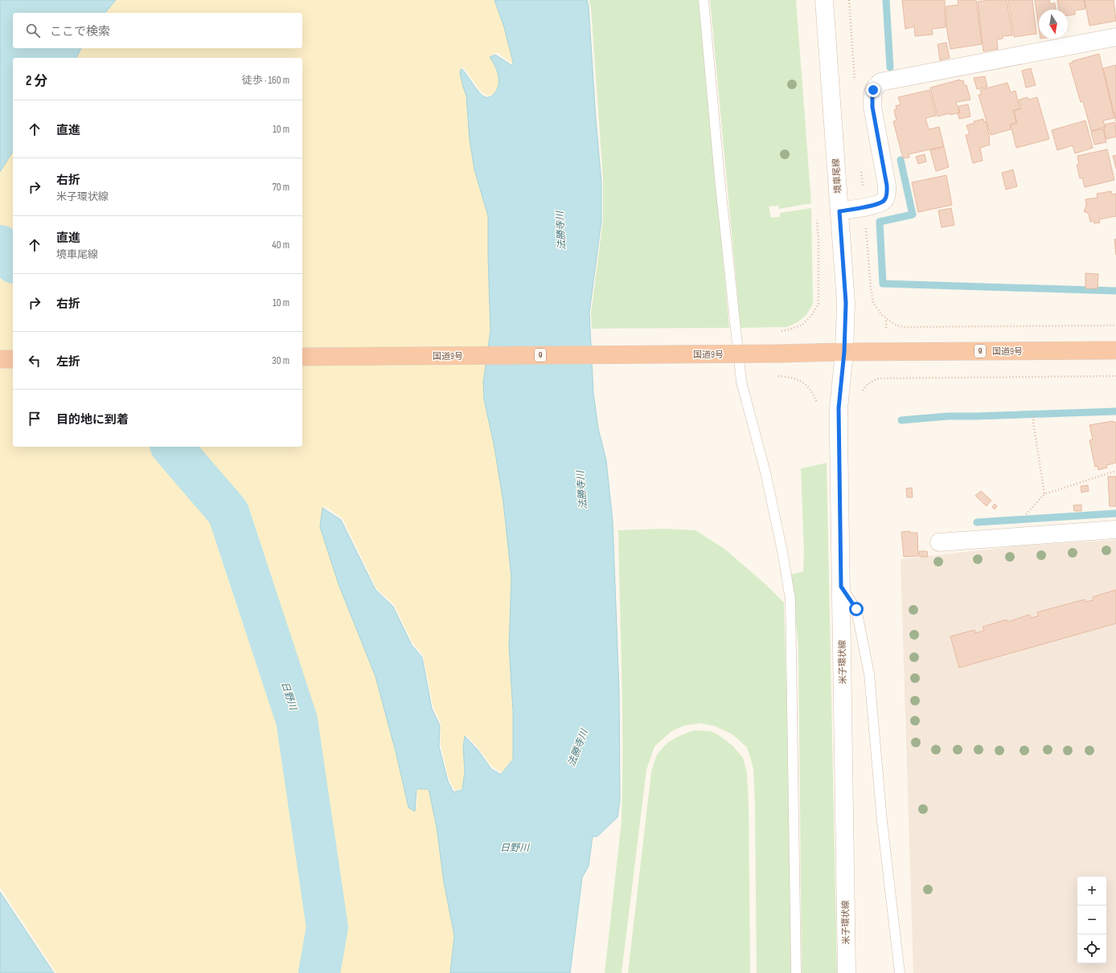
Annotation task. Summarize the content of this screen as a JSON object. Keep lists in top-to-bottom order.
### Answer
{
  "streets": {
    "highway": ["9", "国道9号"],
    "main road": ["境車尾線", "米子環状線"]
  },
  "crossings": [
    ["境車尾線", "国道9号"],
    ["境車尾線", "米子環状線"],
    ["国道9号", "米子環状線"]
  ],
  "water": ["法勝寺川", "日野川"],
  "north": "bottom",
  "page": {
    "search": "ここで検索",
    "heading": ["2 分", "徒歩 · 160 m"],
    "list": [
      ["直進", "10 m"],
      ["右折", "米子環状線", "70 m"],
      ["直進", "境車尾線", "40 m"],
      ["右折", "10 m"],
      ["左折", "30 m"],
      "目的地に到着"
    ],
    "map_buttons": ["+", "−"]
  }
}
